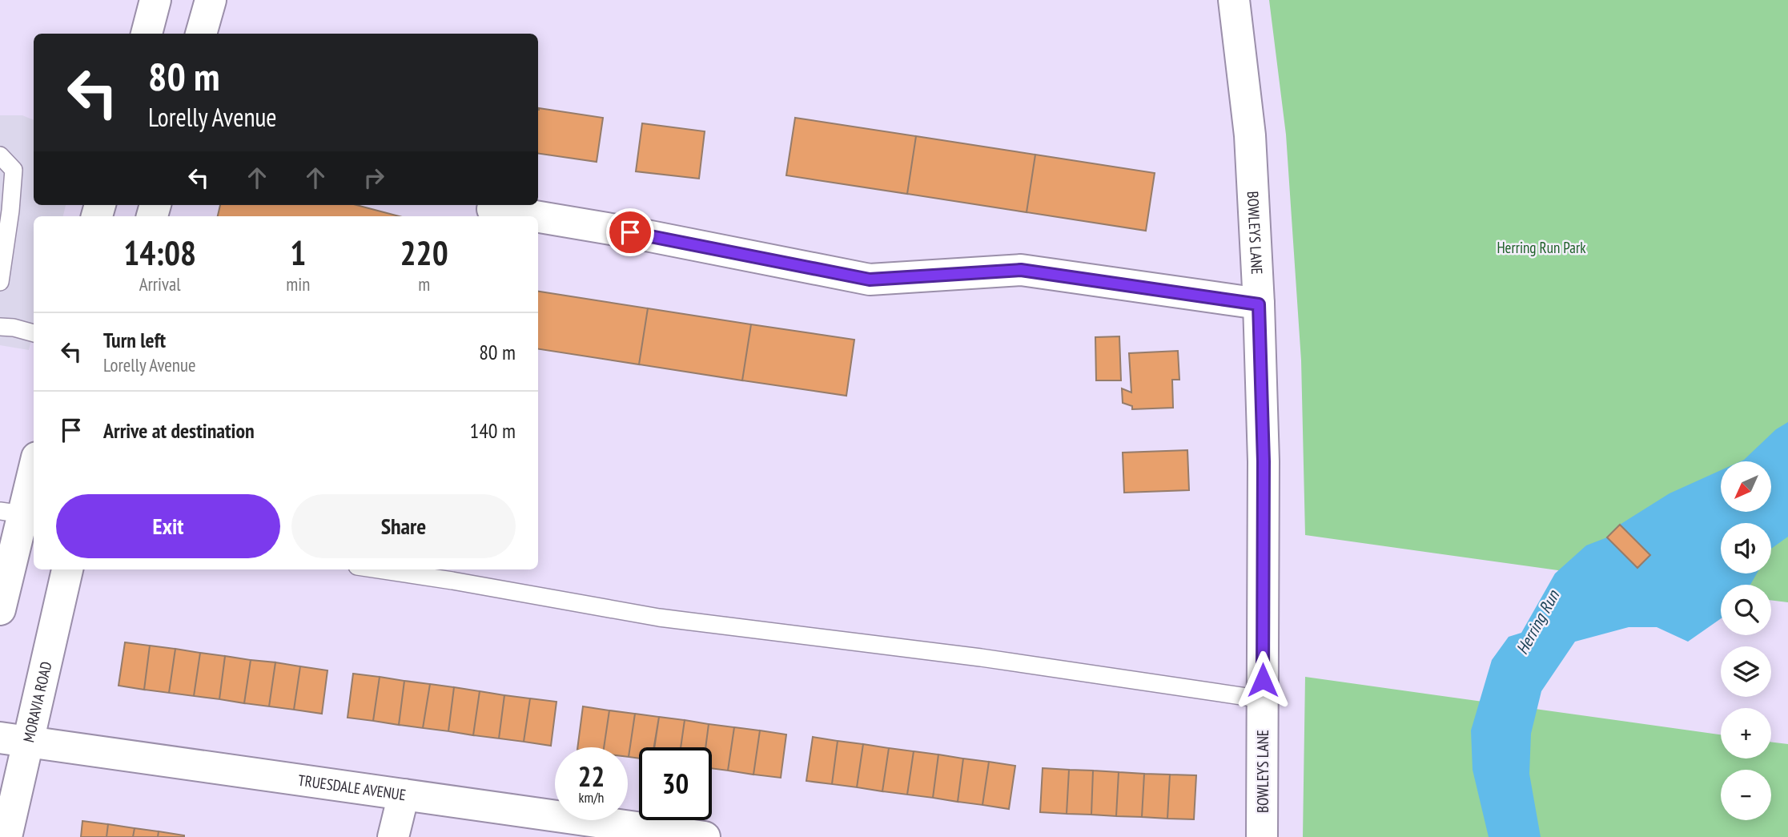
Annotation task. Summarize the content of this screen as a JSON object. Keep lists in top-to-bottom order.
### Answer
{
  "streets": {
    "street": ["BOWLEYS LANE", "MORAVIA ROAD", "TRUESDALE AVENUE"]
  },
  "crossings": [
    ["MORAVIA ROAD", "TRUESDALE AVENUE"]
  ],
  "water": ["Herring Run"],
  "parks": ["Herring Run Park"],
  "north": "bottom left",
  "page": {
    "turn": ["80 m", "Lorelly Avenue"],
    "eta": [
      "14:08",
      "Arrival",
      "1",
      "min",
      "220",
      "m"
    ],
    "list": [
      {
        "name": "Turn left",
        "note": "Lorelly Avenue",
        "value": "80 m"
      },
      {
        "name": "Arrive at destination",
        "value": "140 m"
      }
    ],
    "map_buttons": ["+", "−"],
    "buttons": ["Exit", "Share"],
    "speed": "22 km/h",
    "limit": "30"
  }
}
